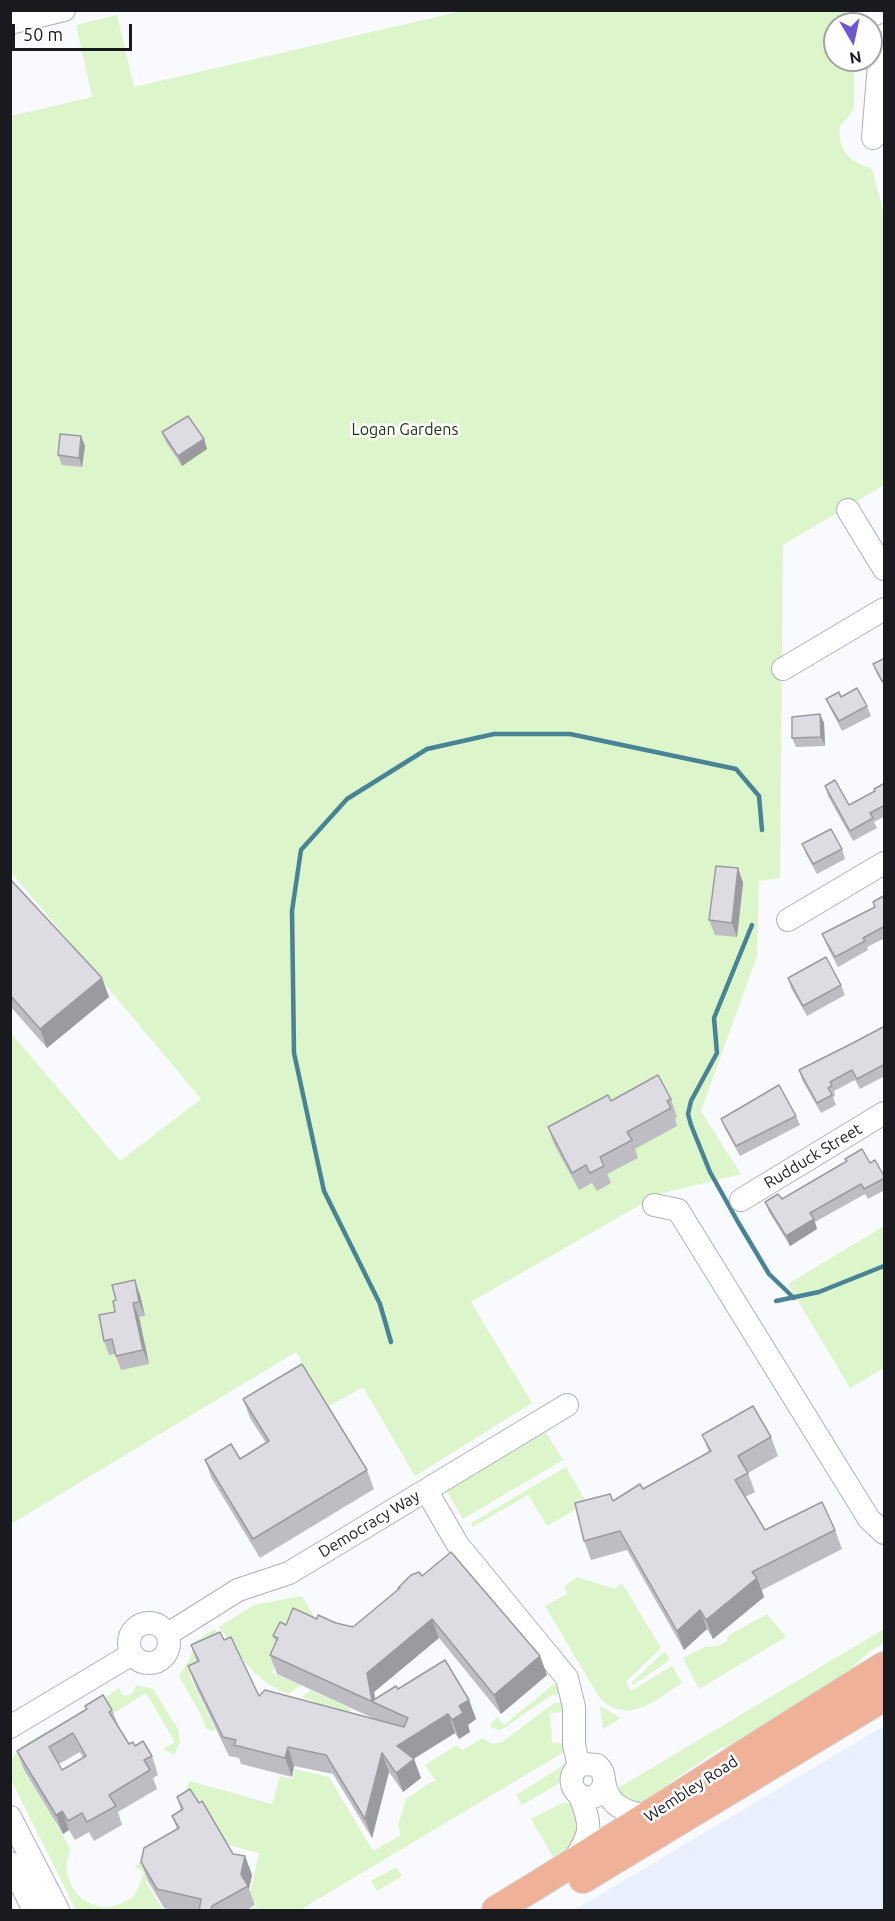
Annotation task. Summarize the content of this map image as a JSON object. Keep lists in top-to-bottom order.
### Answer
{
  "streets": {
    "main road": ["Wembley Road"],
    "street": ["Rudduck Street", "Democracy Way"]
  },
  "parks": ["Logan Gardens"],
  "scale_bar": "50 m",
  "north": "bottom"
}
